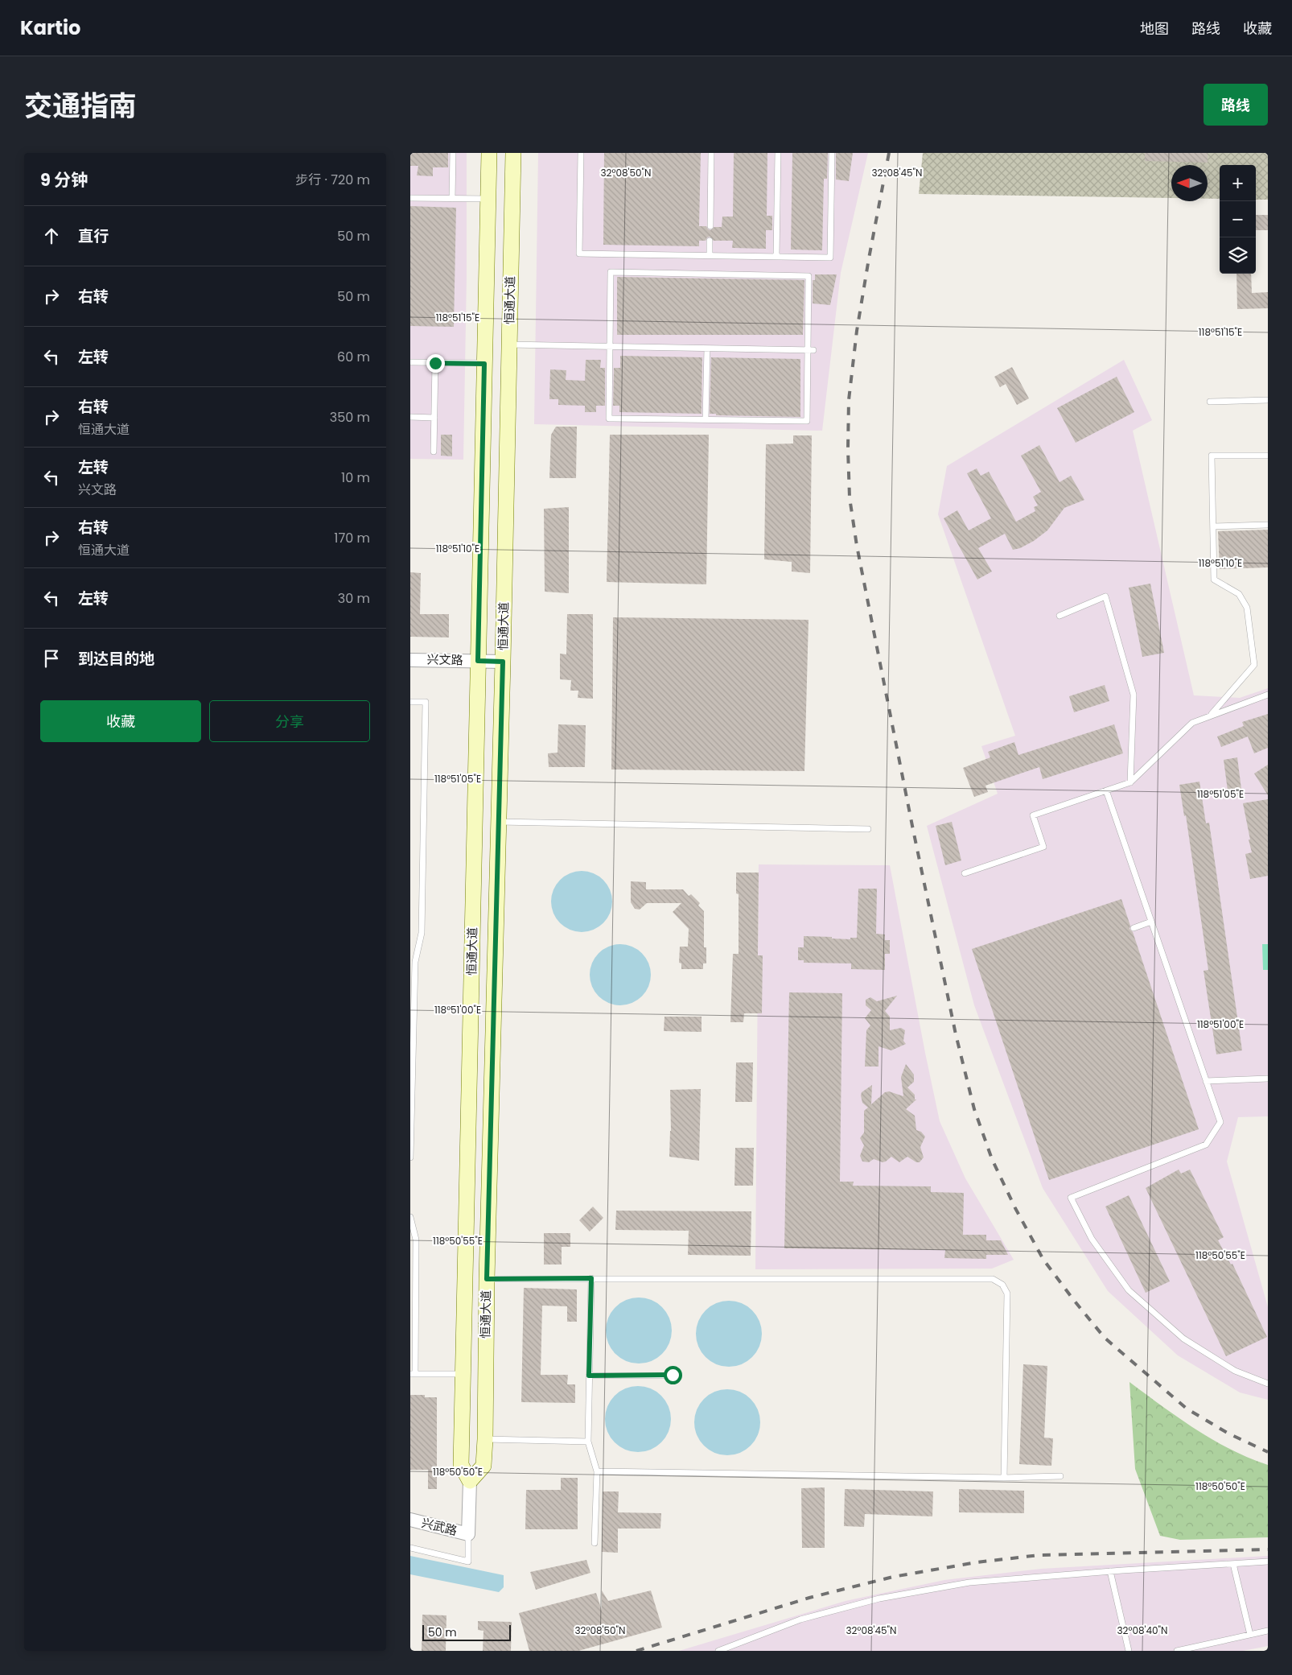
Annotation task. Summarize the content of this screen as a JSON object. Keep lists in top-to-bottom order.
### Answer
{
  "streets": {
    "main road": ["恒通大道"],
    "street": ["兴文路", "兴武路"]
  },
  "crossings": [
    ["恒通大道", "兴文路"],
    ["恒通大道", "兴武路"]
  ],
  "scale_bar": "50 m",
  "north": "left",
  "page": {
    "header": "Kartio",
    "nav": ["地图", "路线", "收藏"],
    "title": "交通指南",
    "buttons": [
      "路线",
      ["收藏", "分享"]
    ],
    "heading": ["9 分钟", "步行 · 720 m"],
    "map_buttons": ["+", "−"],
    "list": [
      ["直行", "50 m"],
      ["右转", "50 m"],
      ["左转", "60 m"],
      ["右转", "恒通大道", "350 m"],
      ["左转", "兴文路", "10 m"],
      ["右转", "恒通大道", "170 m"],
      ["左转", "30 m"],
      "到达目的地"
    ],
    "scale": "50 m"
  },
  "coordinates": [
    "32°08'50\"N",
    "32°08'45\"N",
    "118°51'15\"E",
    "118°51'10\"E",
    "118°51'05\"E",
    "118°51'00\"E",
    "118°50'55\"E",
    "118°50'50\"E",
    "32°08'40\"N"
  ]
}
